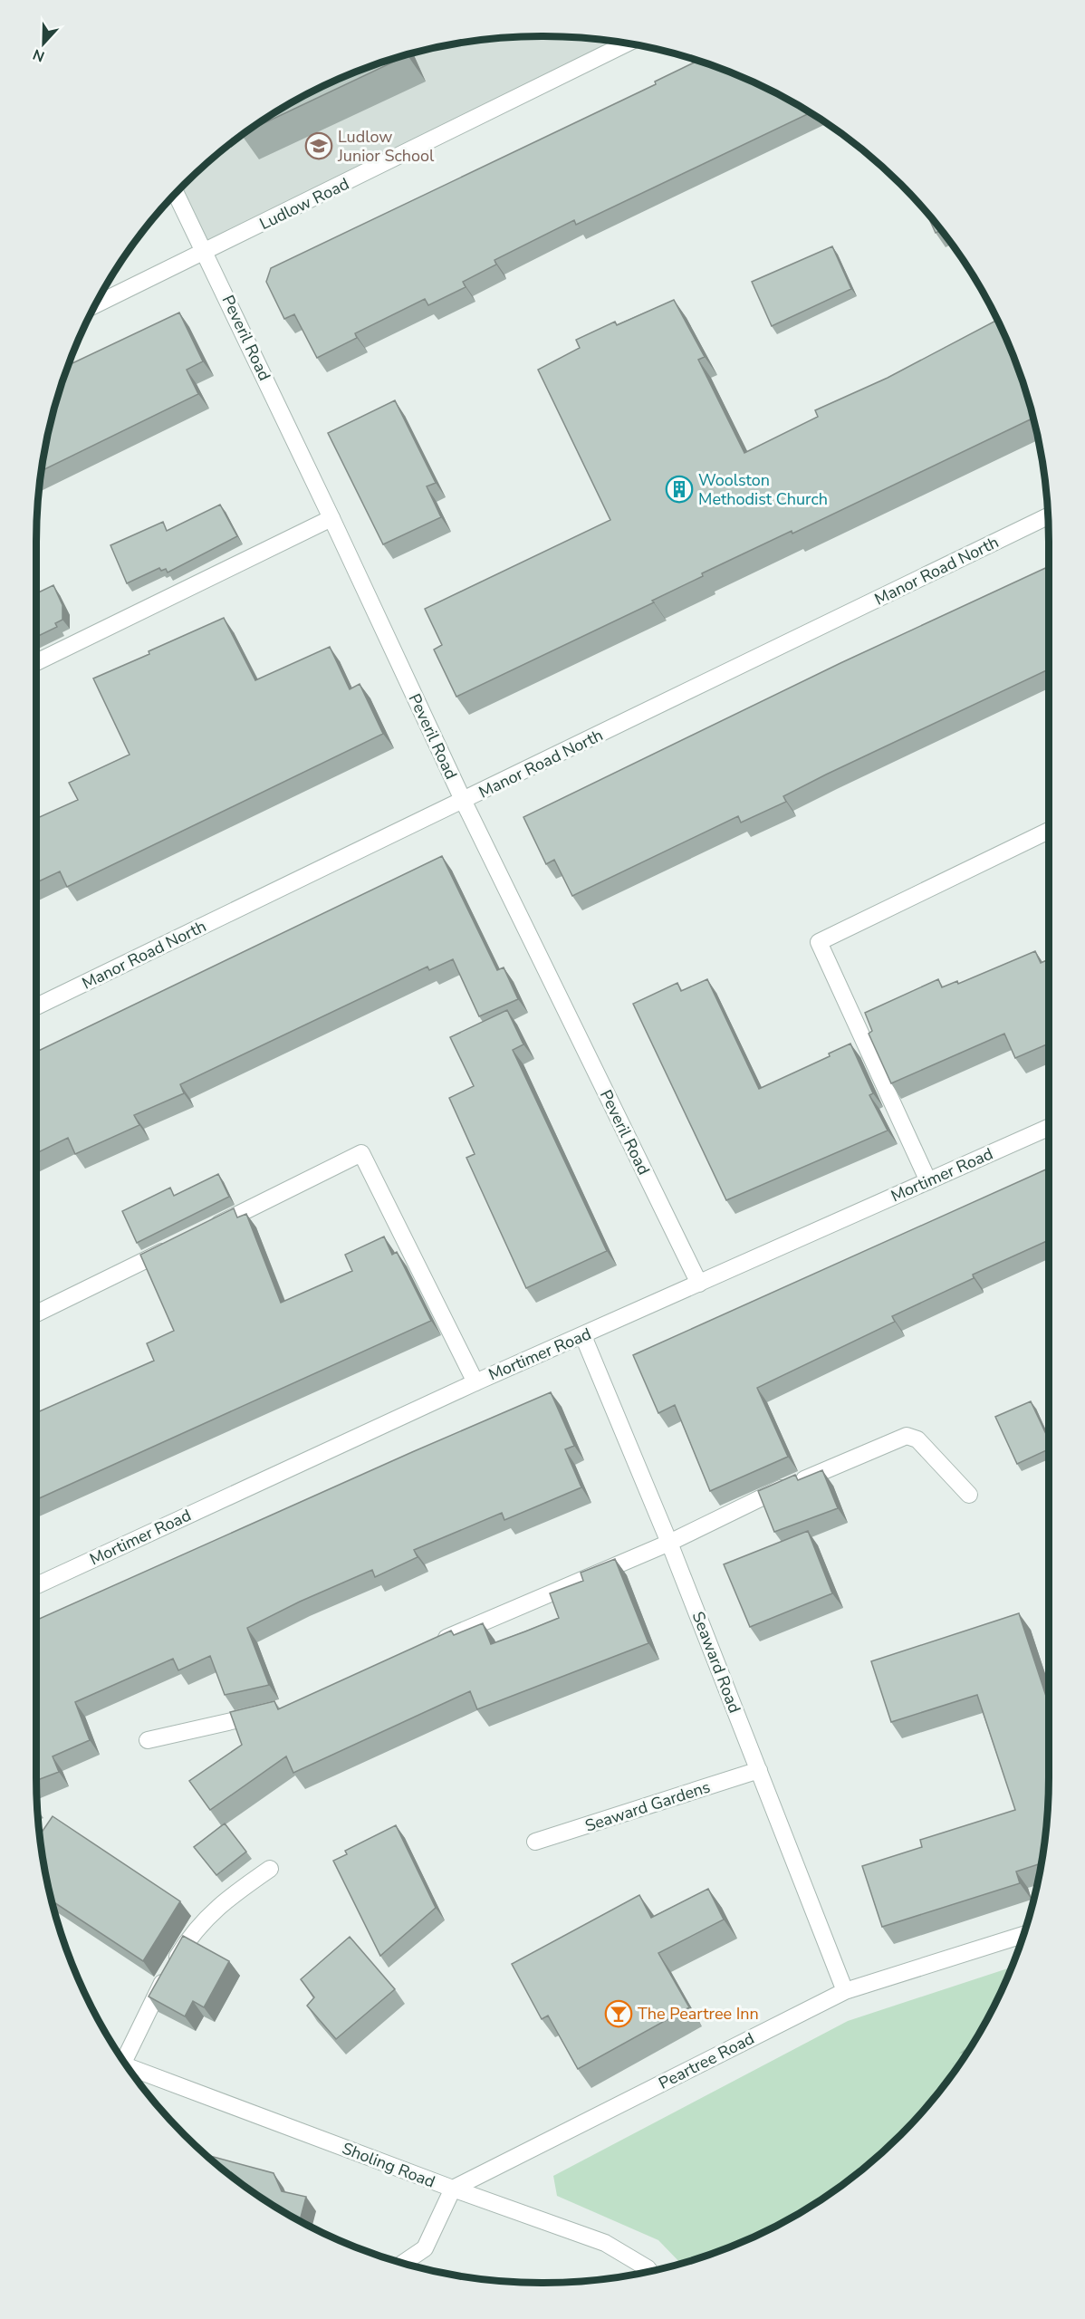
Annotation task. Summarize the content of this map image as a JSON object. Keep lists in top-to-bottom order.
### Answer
{
  "streets": {
    "street": [
      "Ludlow Road",
      "Peveril Road",
      "Manor Road North",
      "Mortimer Road",
      "Seaward Road",
      "Seaward Gardens",
      "Peartree Road",
      "Sholing Road"
    ]
  },
  "crossings": [
    ["Ludlow Road", "Peveril Road"],
    ["Peveril Road", "Manor Road North"],
    ["Peveril Road", "Mortimer Road"],
    ["Mortimer Road", "Seaward Road"],
    ["Seaward Road", "Seaward Gardens"],
    ["Seaward Road", "Peartree Road"],
    ["Peartree Road", "Sholing Road"]
  ],
  "places": {
    "school or university": ["Ludlow Junior School"],
    "building": ["Woolston Methodist Church"],
    "bar": ["The Peartree Inn"]
  },
  "north": "bottom"
}
